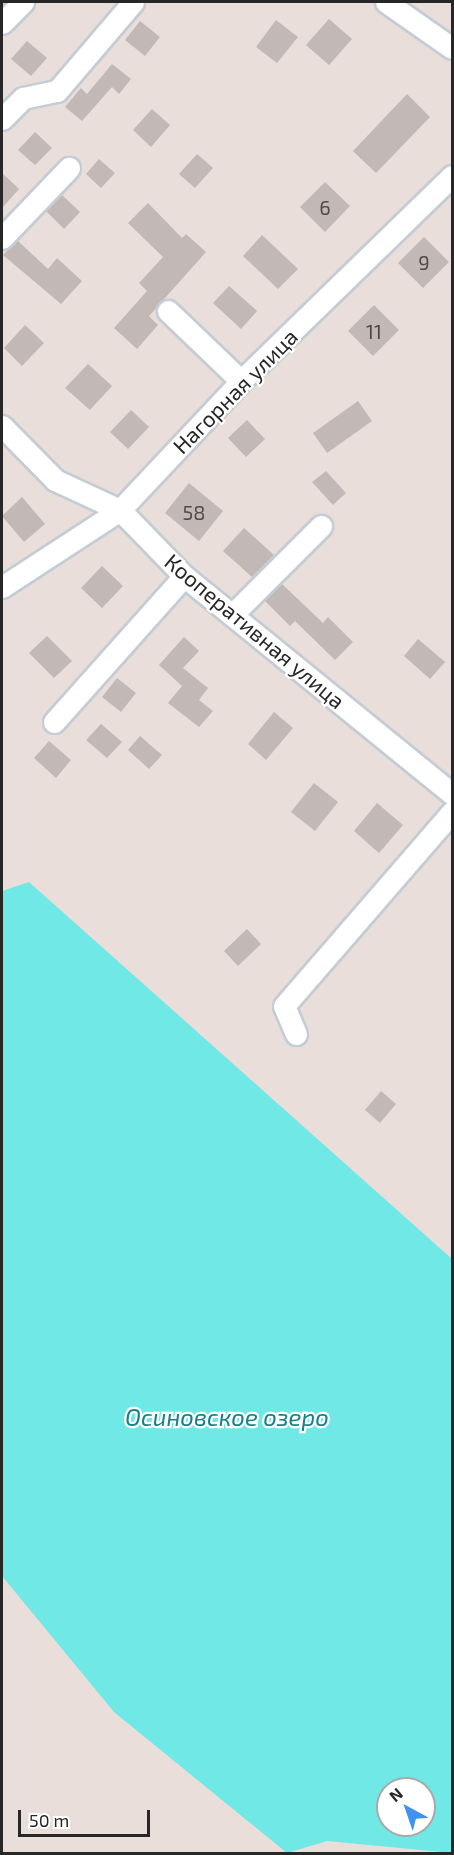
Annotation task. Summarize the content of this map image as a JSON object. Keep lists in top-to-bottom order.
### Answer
{
  "streets": {
    "street": ["Нагорная улица", "Кооперативная улица"]
  },
  "crossings": [
    ["Нагорная улица", "Кооперативная улица"]
  ],
  "water": ["Осиновское озеро"],
  "house_numbers": [
    "6",
    "9",
    "11",
    "58"
  ],
  "scale_bar": "50 m",
  "north": "top left"
}
